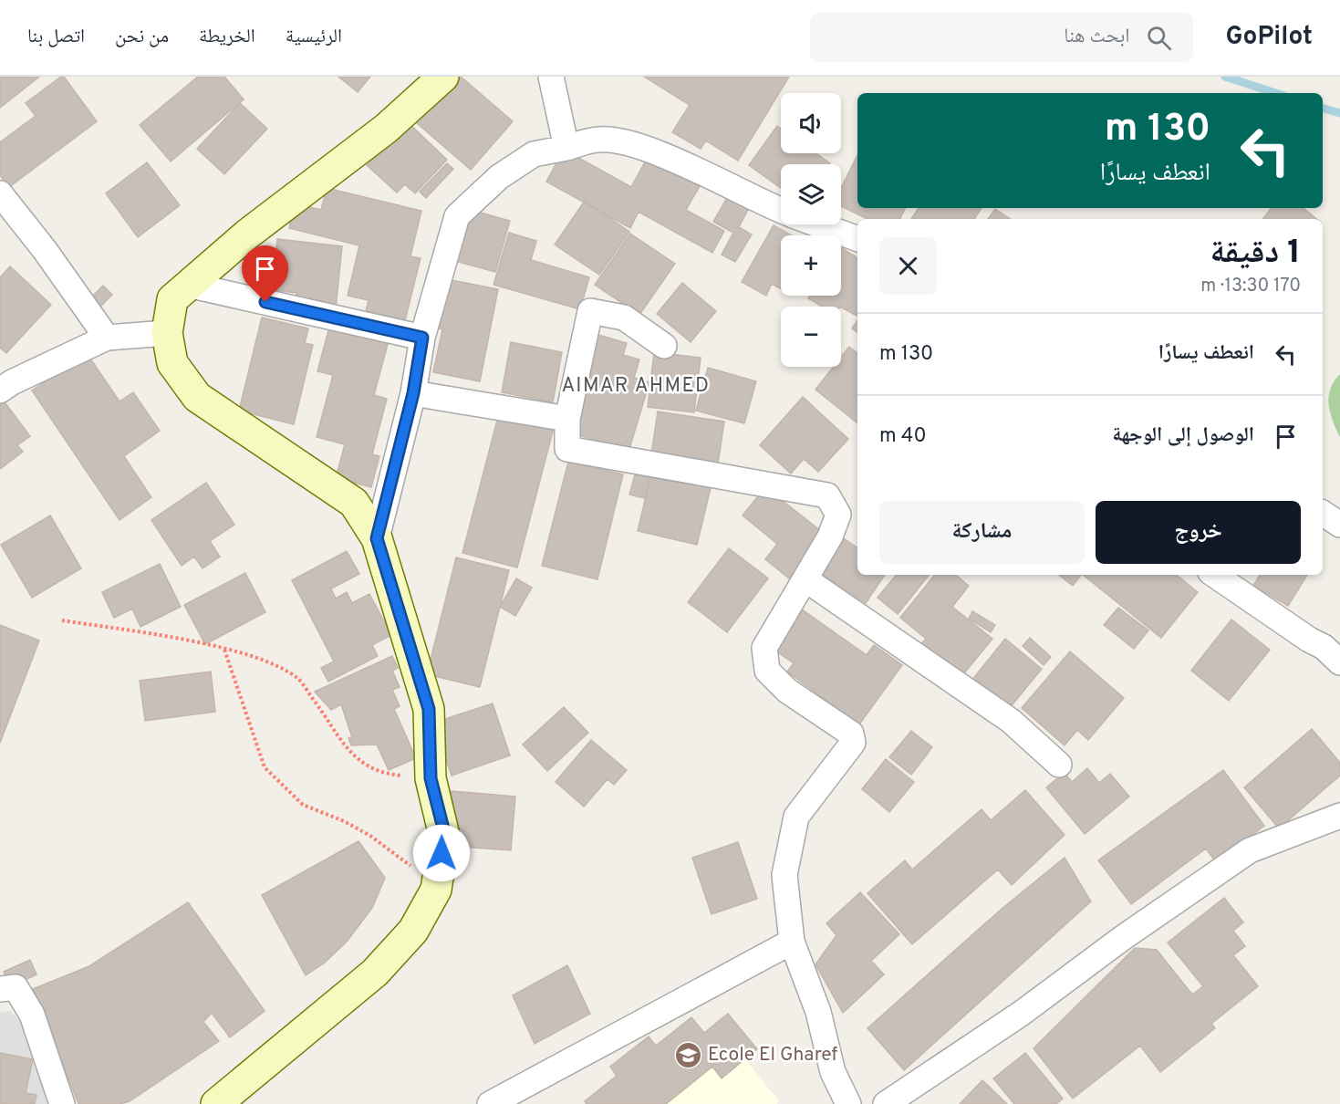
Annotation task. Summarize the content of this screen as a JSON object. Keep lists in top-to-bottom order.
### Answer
{
  "districts": ["AIMAR AHMED"],
  "places": {
    "school or university": ["Ecole El Gharef"]
  },
  "page": {
    "header": "GoPilot",
    "search": "ابحث هنا",
    "nav": [
      "الرئيسية",
      "الخريطة",
      "من نحن",
      "اتصل بنا"
    ],
    "map_buttons": ["+", "−"],
    "turn": ["130 m", "انعطف يسارًا"],
    "heading": ["1 دقيقة", "170 m · 13:30"],
    "list": [
      {
        "name": "انعطف يسارًا",
        "value": "130 m"
      },
      {
        "name": "الوصول إلى الوجهة",
        "value": "40 m"
      }
    ],
    "buttons": ["خروج", "مشاركة"]
  }
}
